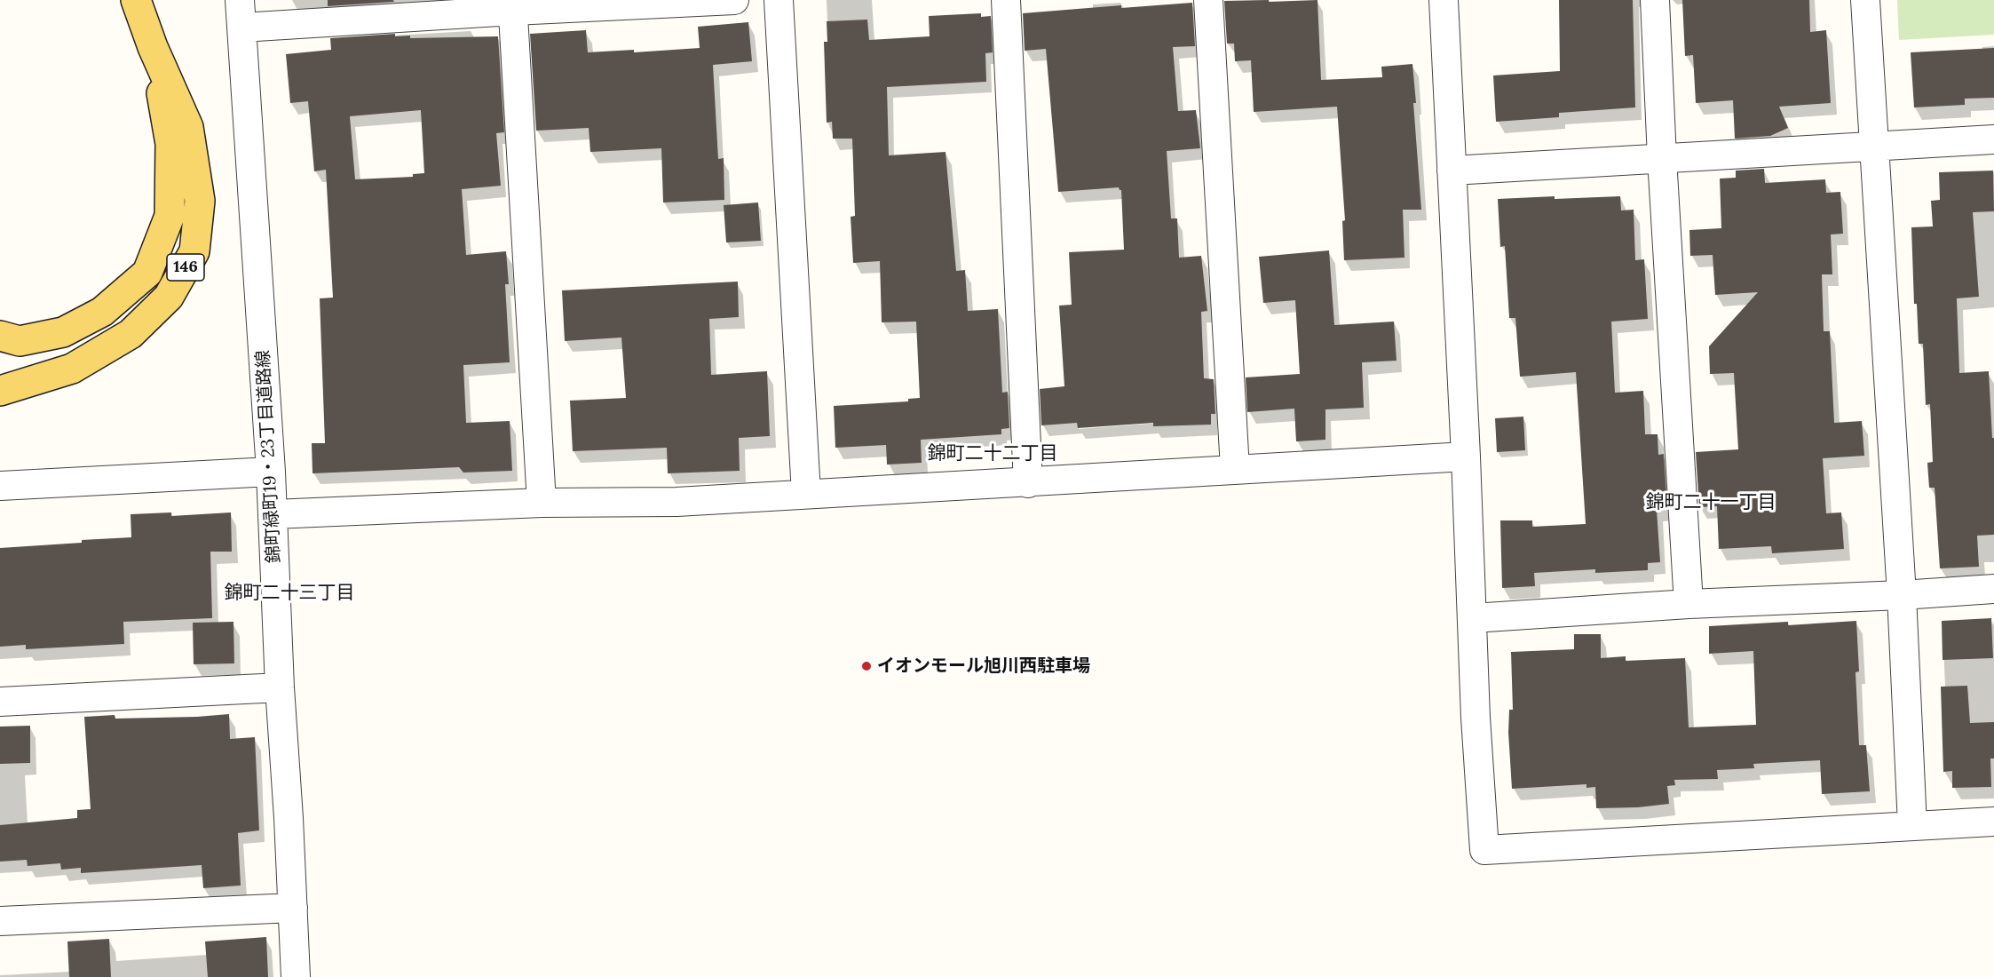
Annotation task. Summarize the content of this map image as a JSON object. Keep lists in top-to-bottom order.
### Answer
{
  "streets": {
    "main road": ["146"],
    "street": ["錦町緑町19・23丁目道路線"]
  },
  "districts": ["錦町二十二丁目", "錦町二十一丁目", "錦町二十三丁目"],
  "places": ["イオンモール旭川西駐車場"]
}
